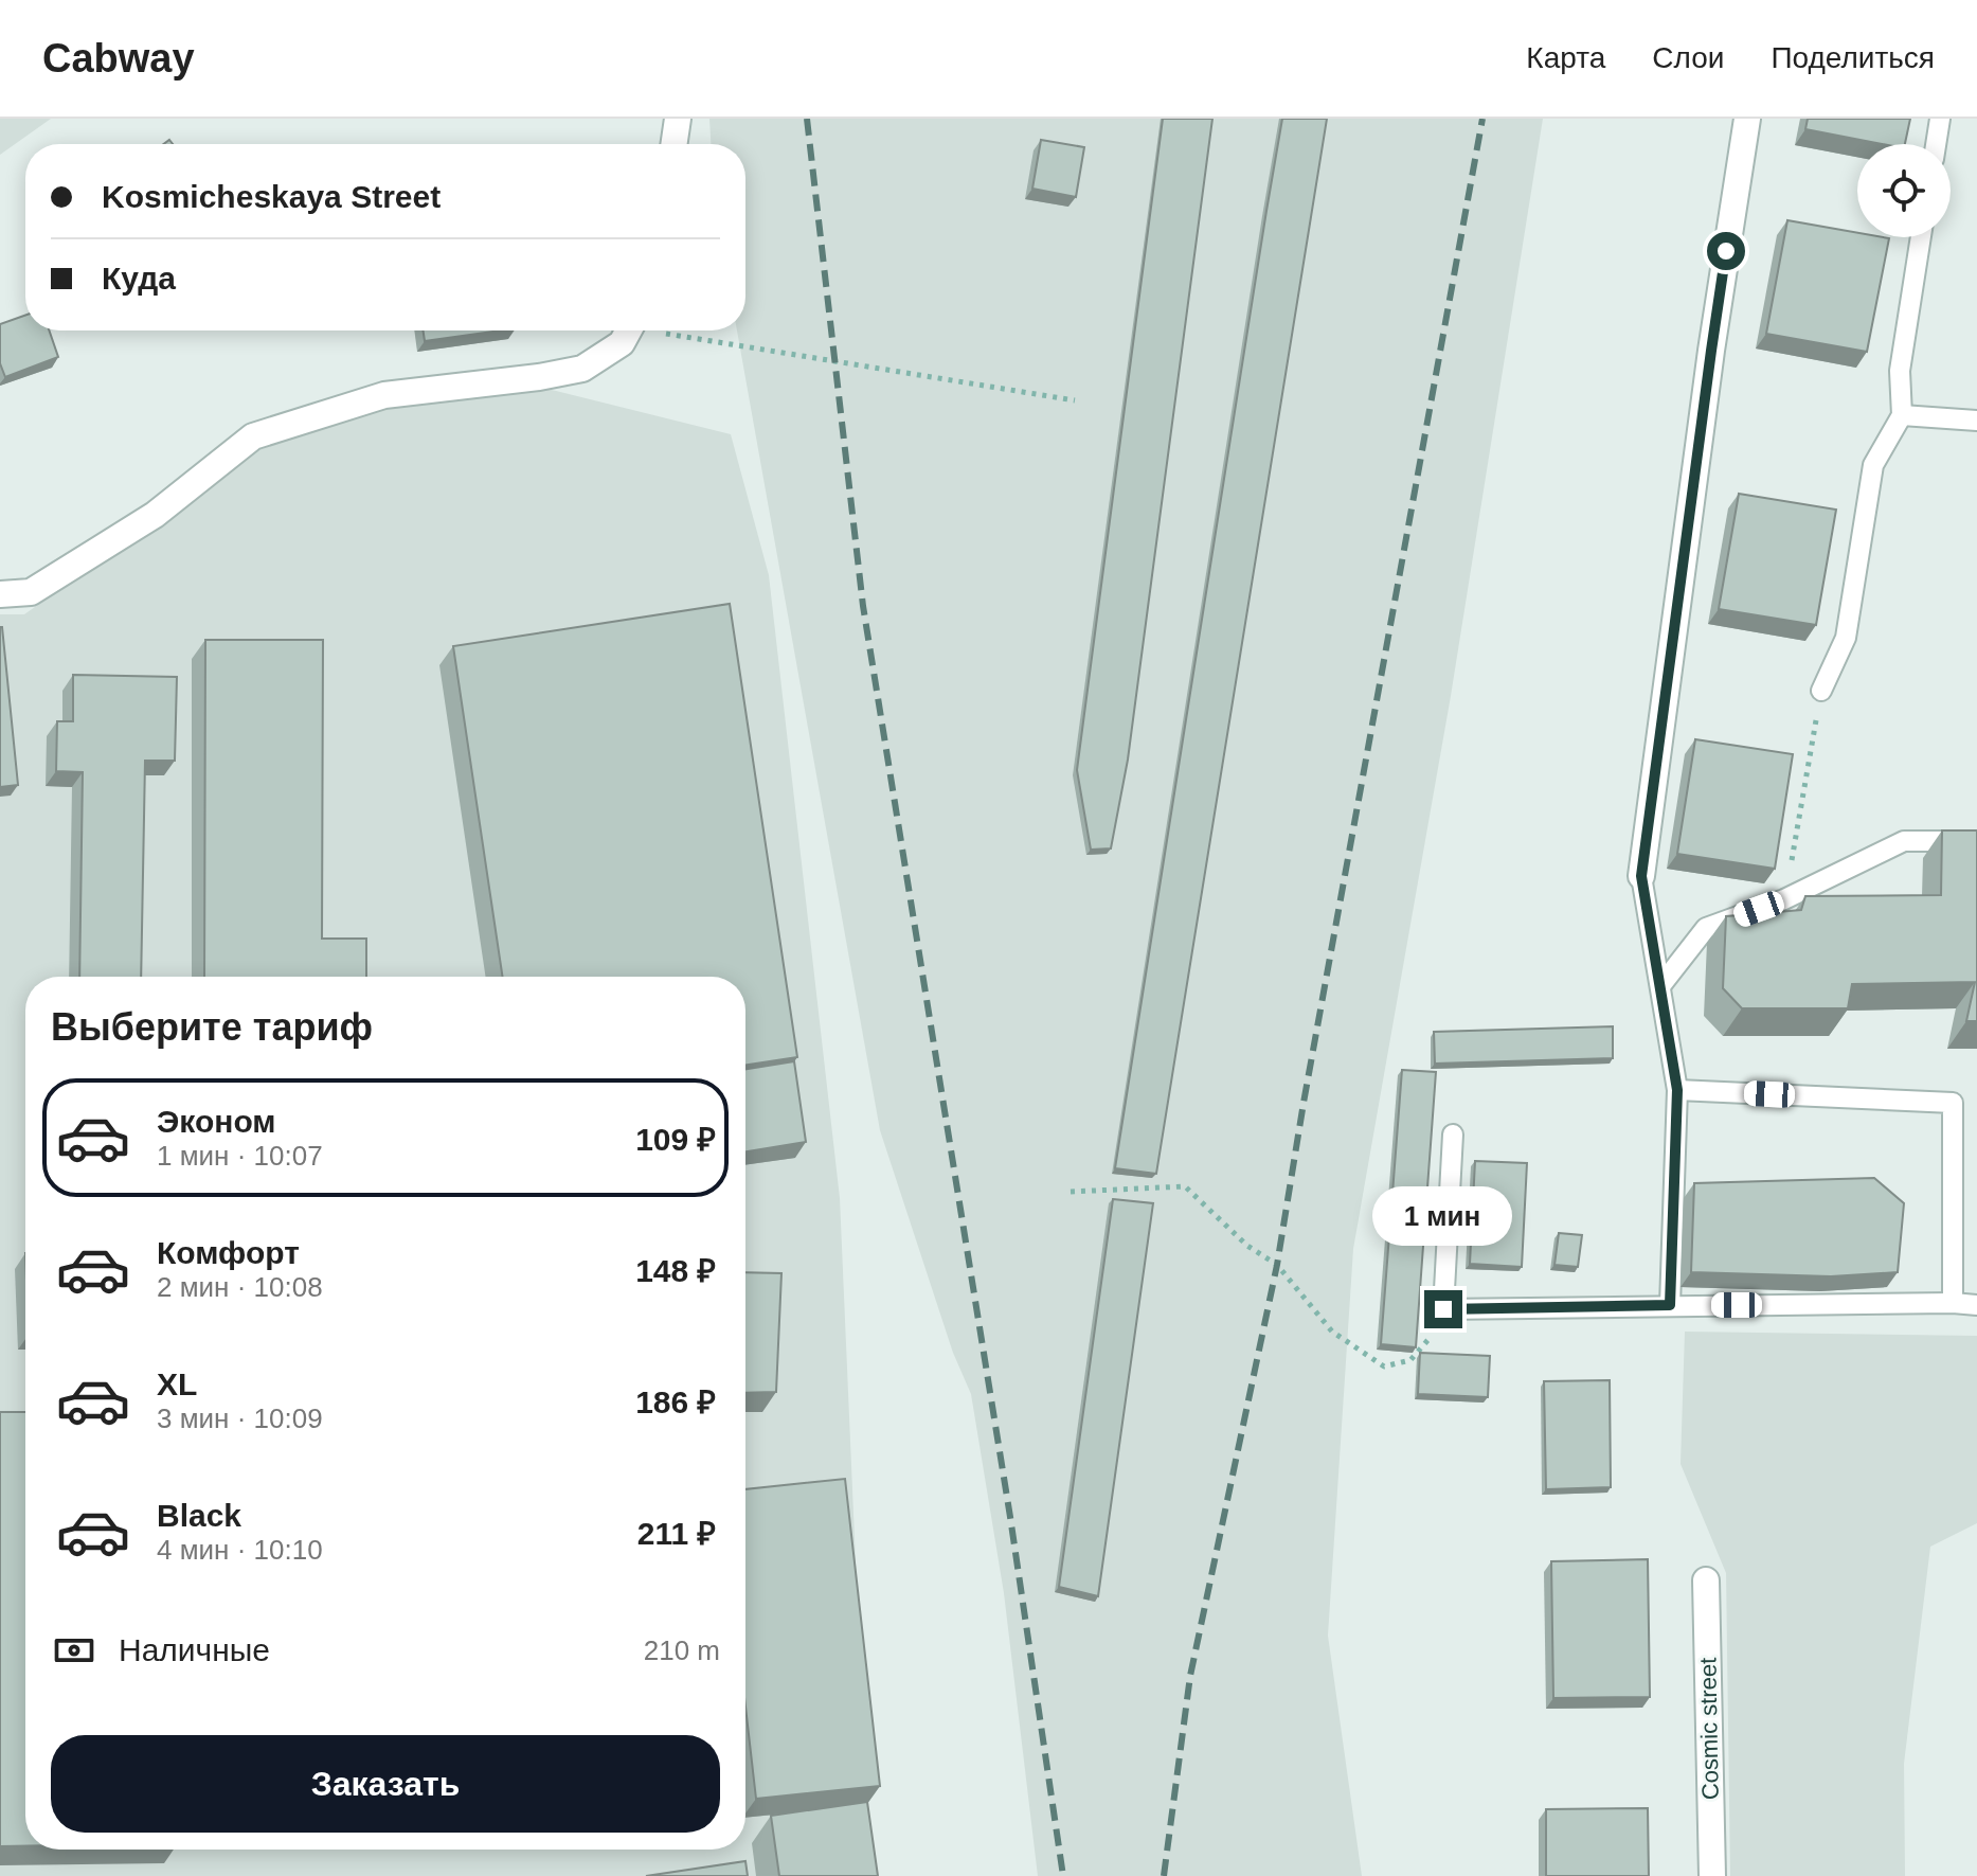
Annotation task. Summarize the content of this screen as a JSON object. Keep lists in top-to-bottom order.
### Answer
{
  "streets": {
    "street": ["Cosmic street"]
  },
  "page": {
    "header": "Cabway",
    "nav": ["Карта", "Слои", "Поделиться"],
    "banner": ["Kosmicheskaya Street", "Куда"],
    "heading": "Выберите тариф",
    "list": [
      {
        "name": "Эконом",
        "note": "1 мин · 10:07",
        "value": "109 ₽"
      },
      {
        "name": "Комфорт",
        "note": "2 мин · 10:08",
        "value": "148 ₽"
      },
      {
        "name": "XL",
        "note": "3 мин · 10:09",
        "value": "186 ₽"
      },
      {
        "name": "Black",
        "note": "4 мин · 10:10",
        "value": "211 ₽"
      }
    ],
    "bubble": "1 мин",
    "pay": ["Наличные", "210 m"],
    "buttons": "Заказать"
  }
}
